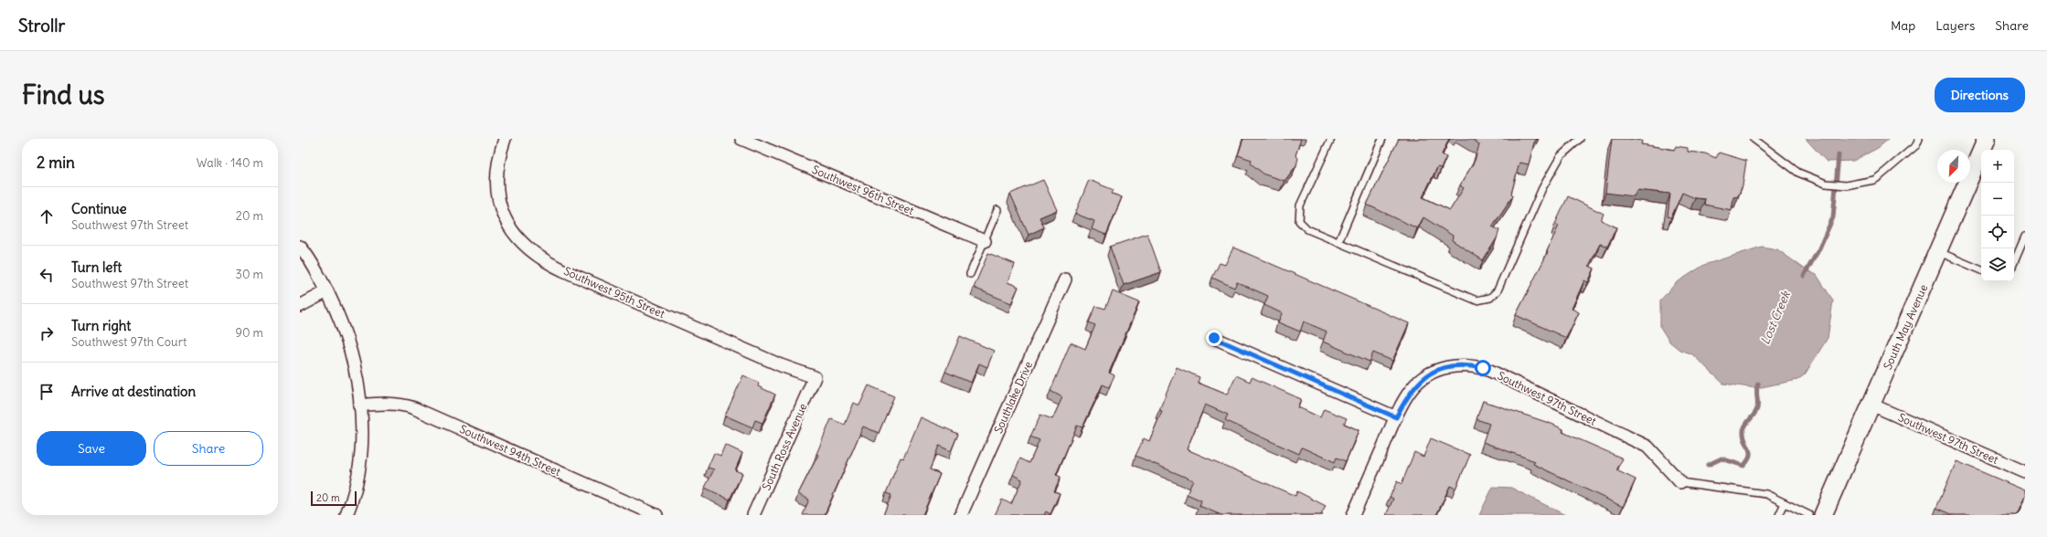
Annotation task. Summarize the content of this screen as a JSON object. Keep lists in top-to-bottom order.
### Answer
{
  "streets": {
    "main road": ["South May Avenue"],
    "street": [
      "Southwest 96th Street",
      "Southwest 95th Street",
      "Southlake Drive",
      "Southwest 97th Street",
      "South Ross Avenue",
      "Southwest 94th Street"
    ]
  },
  "crossings": [
    ["Southwest 95th Street", "South Ross Avenue"],
    ["South May Avenue", "Southwest 97th Street"]
  ],
  "water": ["Lost Creek"],
  "scale_bar": "20 m",
  "north": "bottom left",
  "page": {
    "header": "Strollr",
    "nav": ["Map", "Layers", "Share"],
    "buttons": [
      "Directions",
      ["Save", "Share"]
    ],
    "title": "Find us",
    "heading": ["2 min", "Walk · 140 m"],
    "map_buttons": ["+", "−"],
    "list": [
      ["Continue", "Southwest 97th Street", "20 m"],
      ["Turn left", "Southwest 97th Street", "30 m"],
      ["Turn right", "Southwest 97th Court", "90 m"],
      "Arrive at destination"
    ],
    "scale": "20 m"
  }
}
